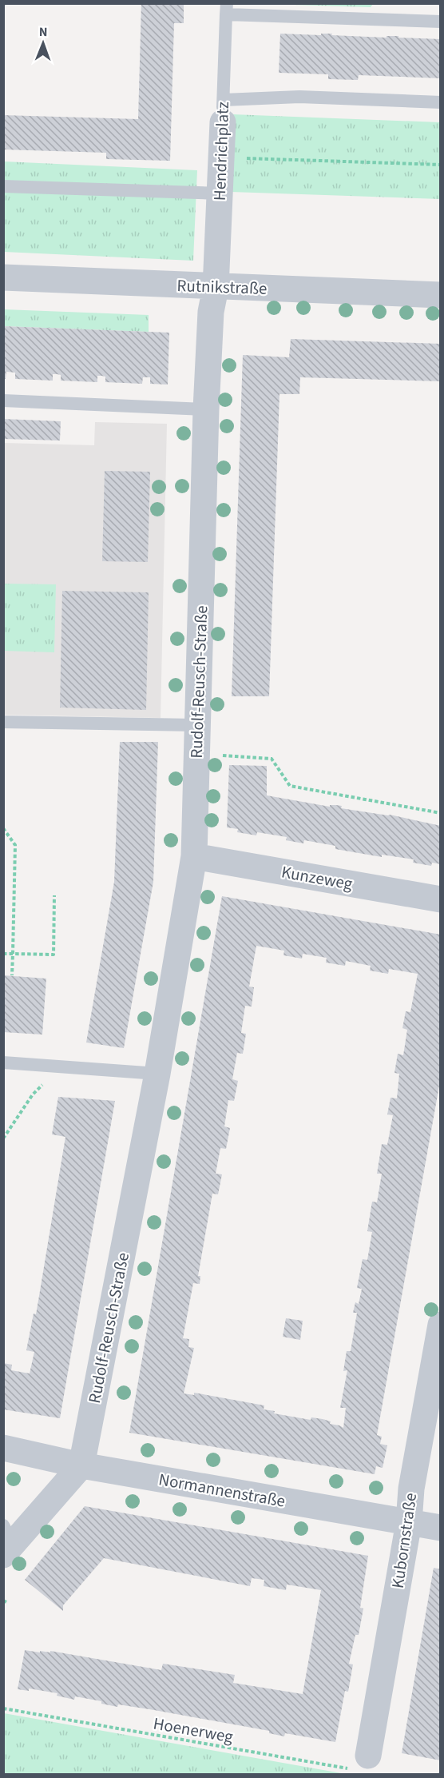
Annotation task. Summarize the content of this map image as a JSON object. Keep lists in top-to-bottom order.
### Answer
{
  "streets": {
    "street": [
      "Hendrichplatz",
      "Rutnikstraße",
      "Rudolf-Reusch-Straße",
      "Kunzeweg",
      "Normannenstraße",
      "Kubornstraße"
    ],
    "path": ["Hoenerweg"]
  },
  "crossings": [
    ["Hendrichplatz", "Rutnikstraße"],
    ["Hendrichplatz", "Rudolf-Reusch-Straße"],
    ["Rutnikstraße", "Rudolf-Reusch-Straße"],
    ["Rudolf-Reusch-Straße", "Kunzeweg"],
    ["Rudolf-Reusch-Straße", "Normannenstraße"],
    ["Normannenstraße", "Kubornstraße"],
    ["Kubornstraße", "Hoenerweg"]
  ],
  "north": "top"
}
